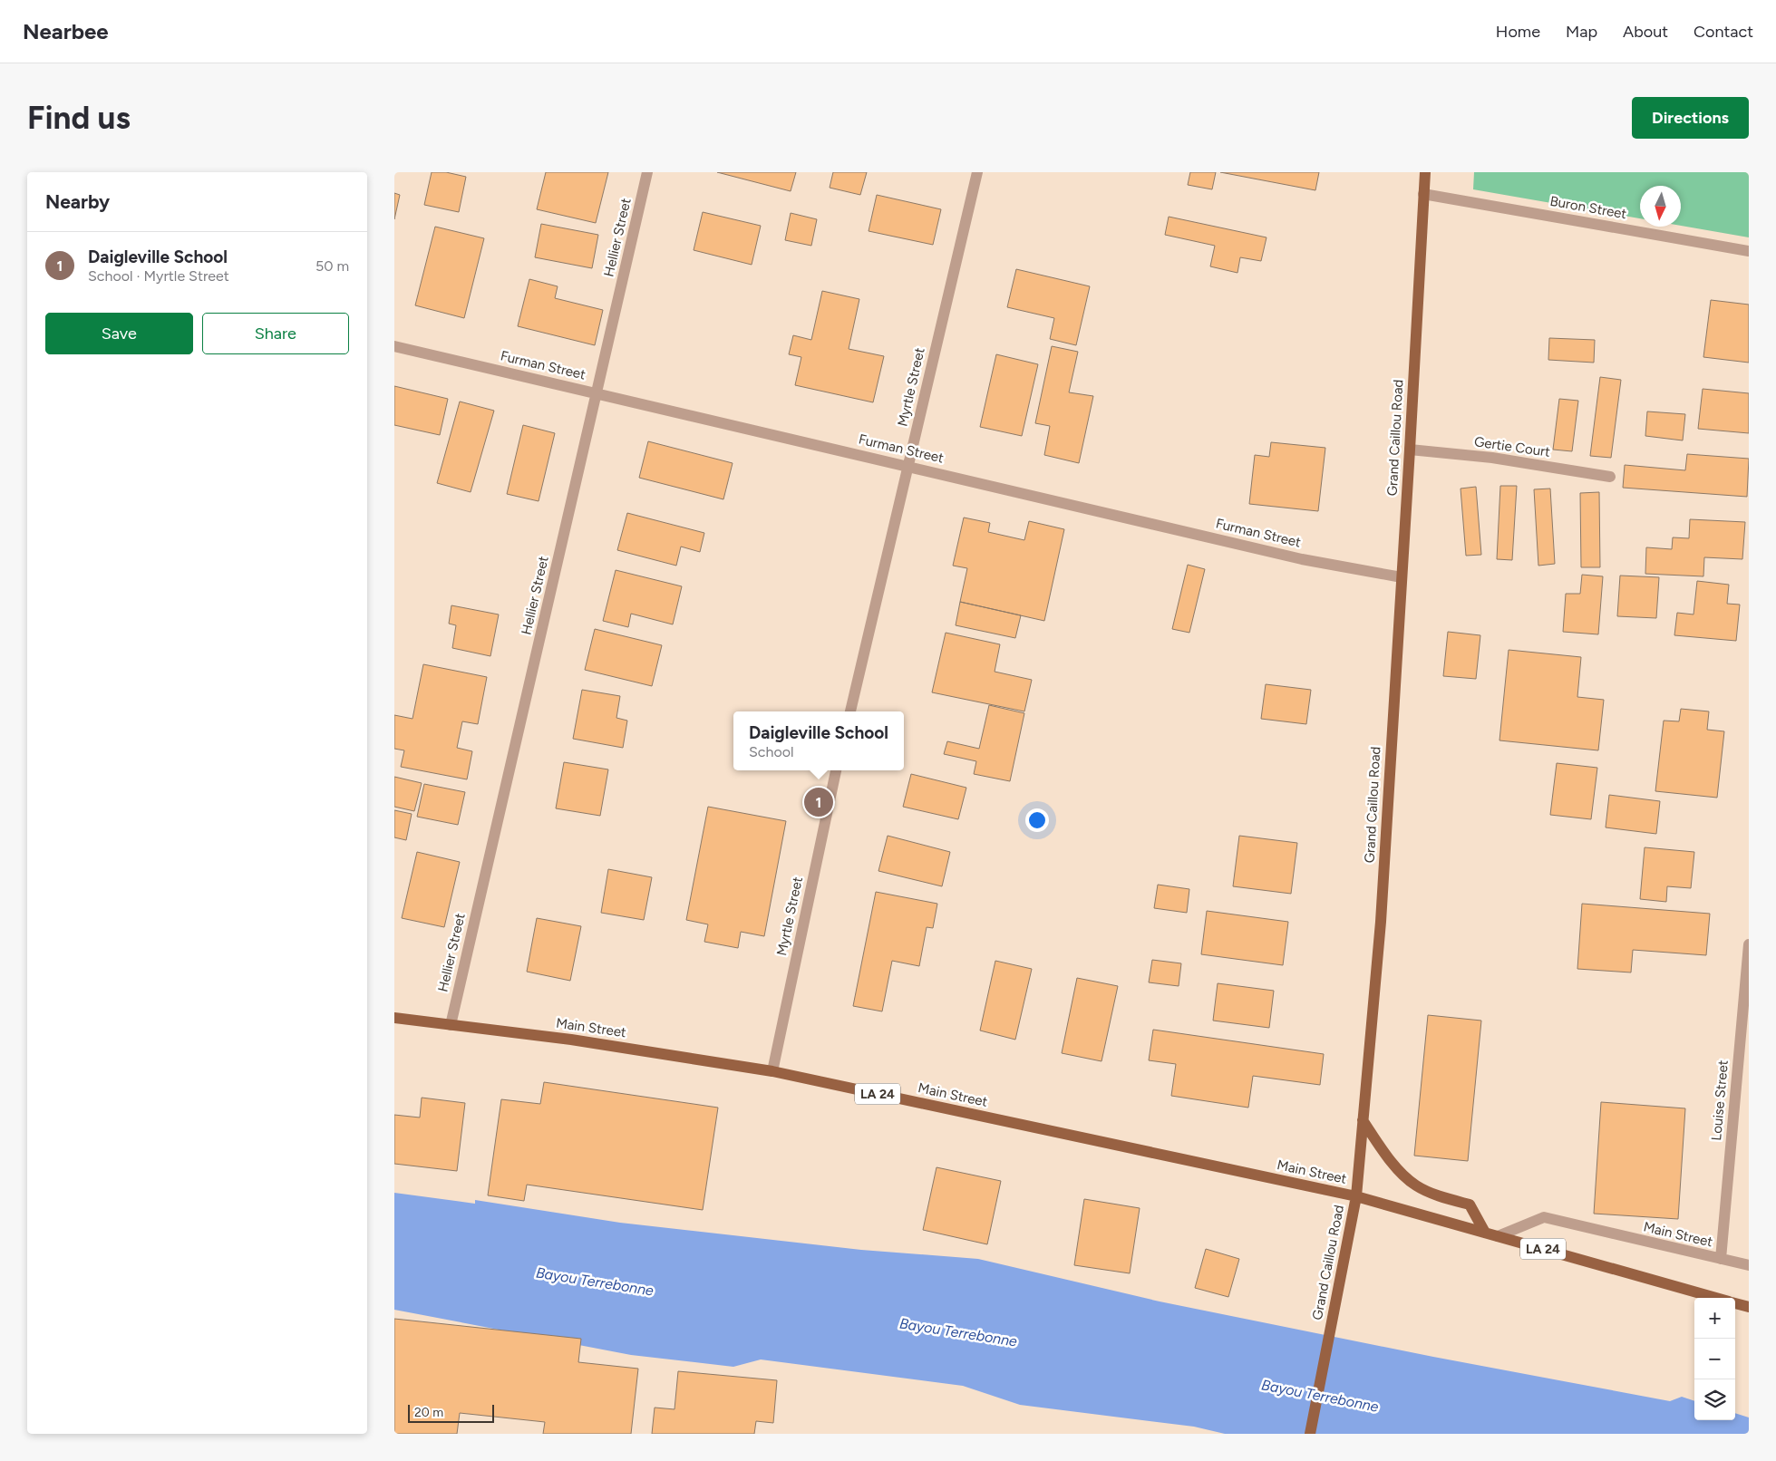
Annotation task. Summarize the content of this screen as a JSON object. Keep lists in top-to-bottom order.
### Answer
{
  "streets": {
    "main road": ["Grand Caillou Road", "Main Street", "LA 24"],
    "street": [
      "Buron Street",
      "Hellier Street",
      "Furman Street",
      "Myrtle Street",
      "Gertie Court",
      "Louise Street"
    ]
  },
  "crossings": [
    ["Buron Street", "Grand Caillou Road"],
    ["Hellier Street", "Furman Street"],
    ["Hellier Street", "Main Street"],
    ["Furman Street", "Myrtle Street"],
    ["Furman Street", "Grand Caillou Road"],
    ["Myrtle Street", "Main Street"],
    ["Grand Caillou Road", "Gertie Court"],
    ["Grand Caillou Road", "Main Street"],
    ["Main Street", "Louise Street"]
  ],
  "water": ["Bayou Terrebonne"],
  "scale_bar": "20 m",
  "north": "bottom",
  "page": {
    "header": "Nearbee",
    "nav": [
      "Home",
      "Map",
      "About",
      "Contact"
    ],
    "buttons": [
      "Directions",
      ["Save", "Share"]
    ],
    "title": "Find us",
    "heading": "Nearby",
    "list": [
      {
        "mark": "1",
        "name": "Daigleville School",
        "note": "School · Myrtle Street",
        "value": "50 m"
      }
    ],
    "popup": ["Daigleville School", "School"],
    "pins": "1",
    "map_buttons": ["+", "−"],
    "scale": "20 m"
  }
}
